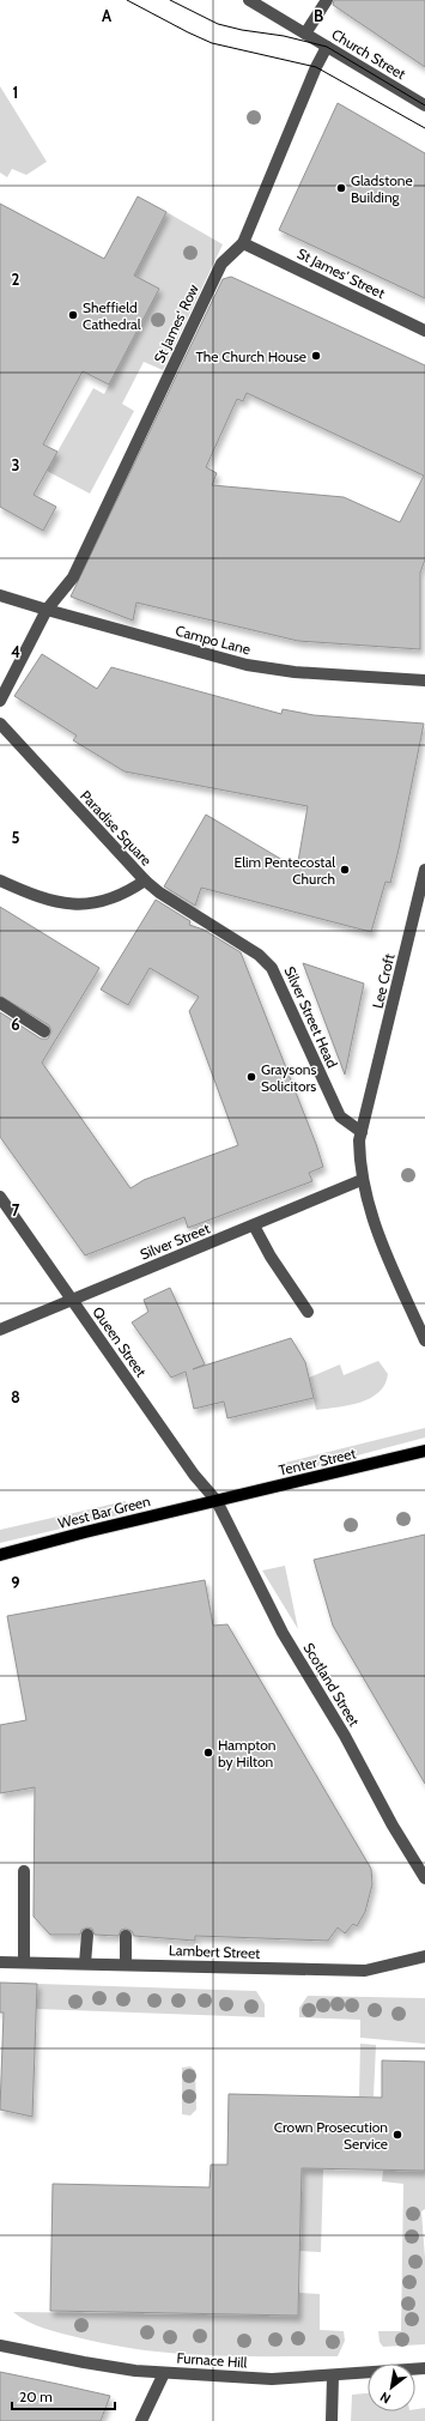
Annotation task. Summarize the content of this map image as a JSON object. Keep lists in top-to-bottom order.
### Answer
{
  "streets": {
    "main road": ["Tenter Street", "West Bar Green"],
    "street": [
      "Church Street",
      "St James' Street",
      "St James' Row",
      "Campo Lane",
      "Paradise Square",
      "Lee Croft",
      "Silver Street Head",
      "Silver Street",
      "Queen Street",
      "Scotland Street",
      "Lambert Street",
      "Furnace Hill"
    ]
  },
  "crossings": [
    ["Church Street", "St James' Row"],
    ["St James' Street", "St James' Row"],
    ["St James' Row", "Campo Lane"],
    ["Paradise Square", "Silver Street Head"],
    ["Lee Croft", "Silver Street Head"],
    ["Silver Street", "Queen Street"],
    ["Queen Street", "Tenter Street"],
    ["Queen Street", "West Bar Green"],
    ["Queen Street", "Scotland Street"],
    ["Tenter Street", "West Bar Green"],
    ["Tenter Street", "Scotland Street"],
    ["West Bar Green", "Scotland Street"]
  ],
  "places": [
    "Gladstone Building",
    "Sheffield Cathedral",
    "The Church House",
    "Elim Pentecostal Church",
    "Graysons Solicitors",
    "Hampton by Hilton",
    "Crown Prosecution Service"
  ],
  "scale_bar": "20 m",
  "north": "bottom left",
  "grid": {
    "columns": ["A", "B"],
    "rows": [
      "1",
      "2",
      "3",
      "4",
      "5",
      "6",
      "7",
      "8",
      "9"
    ]
  }
}
